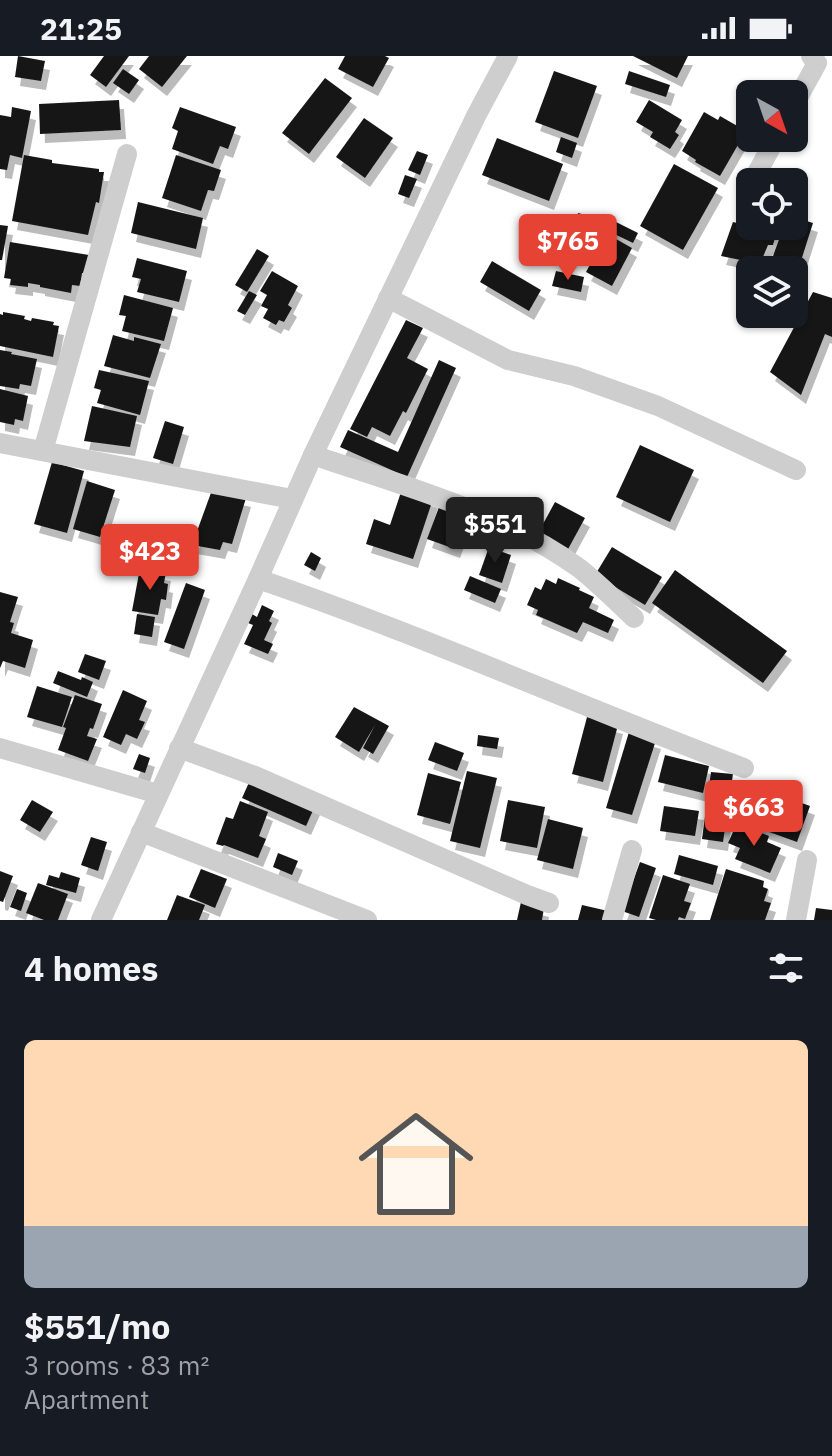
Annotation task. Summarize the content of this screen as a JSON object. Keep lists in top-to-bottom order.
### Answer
{
  "north": "bottom right",
  "page": {
    "status": "21:25",
    "price": [
      "$765",
      "$551",
      "$423",
      "$663"
    ],
    "heading": "4 homes",
    "list": [
      {
        "name": "$551/mo",
        "note": "3 rooms · 83 m² · Apartment"
      }
    ]
  }
}
